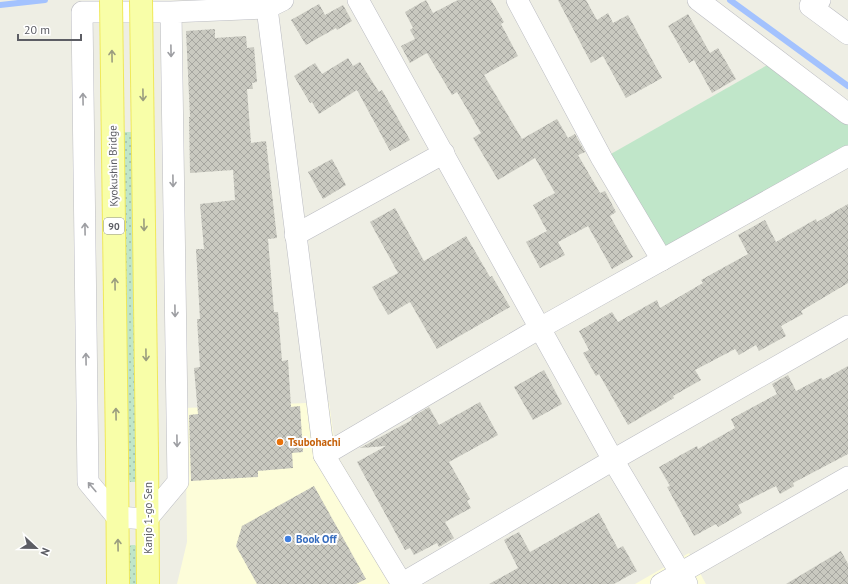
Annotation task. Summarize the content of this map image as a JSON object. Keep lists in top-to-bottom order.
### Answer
{
  "streets": {
    "main road": ["Kyokushin Bridge", "90", "Kanjo 1-go Sen"]
  },
  "crossings": [
    ["Kyokushin Bridge", "90"]
  ],
  "one_way": ["Kyokushin Bridge", "Kanjo 1-go Sen"],
  "places": ["Tsubohachi", "Book Off"],
  "scale_bar": "20 m",
  "north": "right"
}
